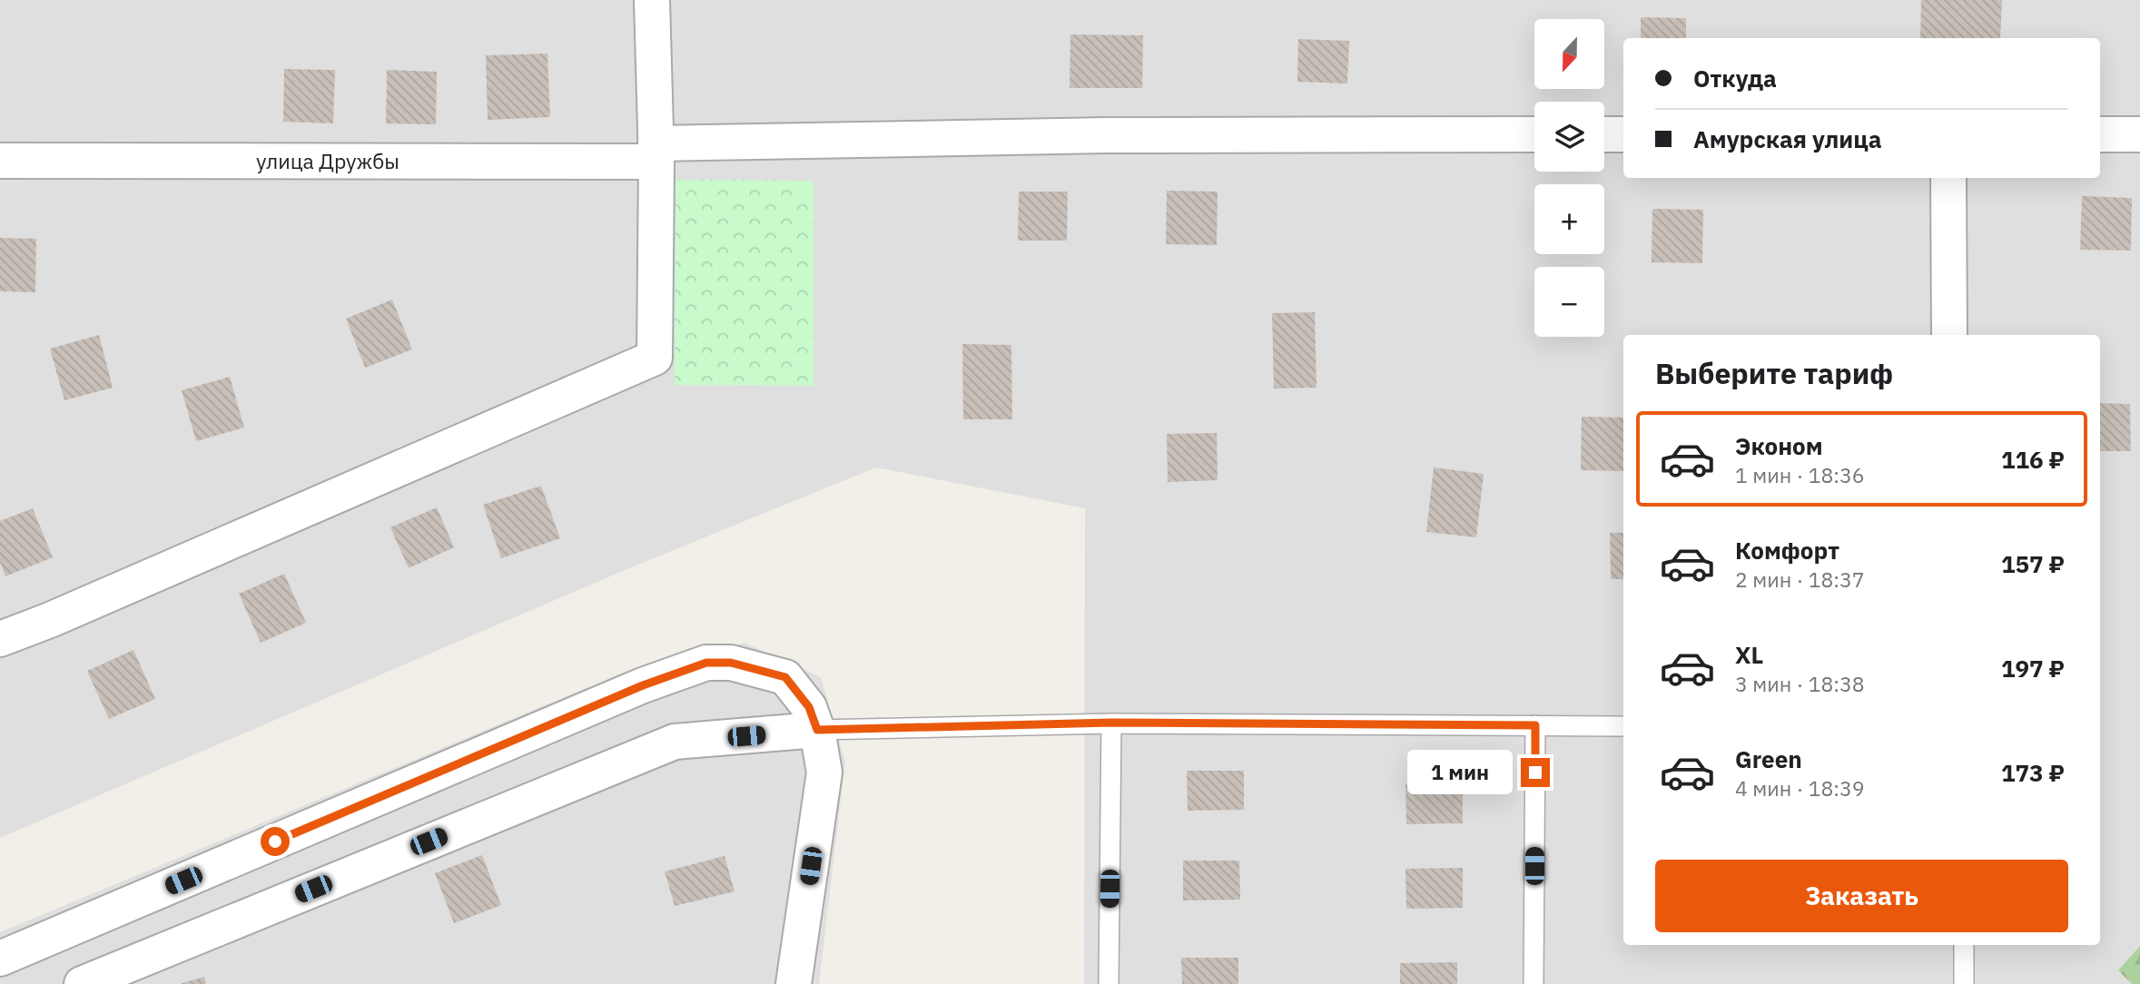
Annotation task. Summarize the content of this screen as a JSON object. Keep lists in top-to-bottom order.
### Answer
{
  "streets": {
    "street": ["улица Дружбы"]
  },
  "north": "bottom",
  "page": {
    "map_buttons": ["+", "−"],
    "banner": ["Откуда", "Амурская улица"],
    "heading": "Выберите тариф",
    "list": [
      {
        "name": "Эконом",
        "note": "1 мин · 18:36",
        "value": "116 ₽"
      },
      {
        "name": "Комфорт",
        "note": "2 мин · 18:37",
        "value": "157 ₽"
      },
      {
        "name": "XL",
        "note": "3 мин · 18:38",
        "value": "197 ₽"
      },
      {
        "name": "Green",
        "note": "4 мин · 18:39",
        "value": "173 ₽"
      }
    ],
    "bubble": "1 мин",
    "buttons": "Заказать"
  }
}
